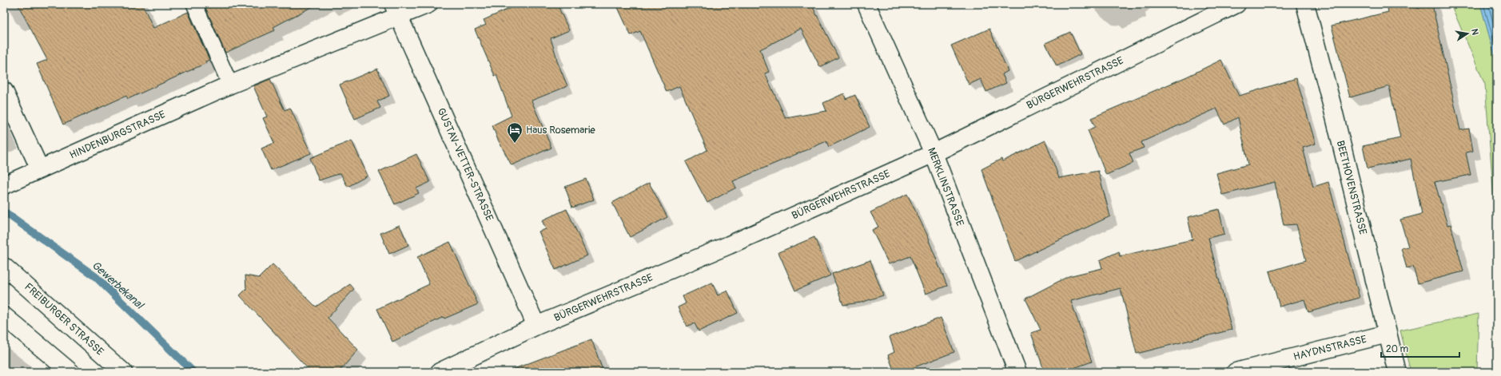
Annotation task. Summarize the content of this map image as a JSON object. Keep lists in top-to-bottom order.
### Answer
{
  "streets": {
    "street": [
      "BÜRGERWEHRSTRASSE",
      "HINDENBURGSTRASSE",
      "GUSTAV-VETTER-STRASSE",
      "MERKLINSTRASSE",
      "BEETHOVENSTRASSE",
      "FREIBURGER STRASSE",
      "HAYDNSTRASSE"
    ]
  },
  "crossings": [
    ["BÜRGERWEHRSTRASSE", "GUSTAV-VETTER-STRASSE"],
    ["BÜRGERWEHRSTRASSE", "MERKLINSTRASSE"],
    ["HINDENBURGSTRASSE", "GUSTAV-VETTER-STRASSE"],
    ["BEETHOVENSTRASSE", "HAYDNSTRASSE"]
  ],
  "water": ["Gewerbekanal"],
  "places": {
    "hotel": ["Haus Rosemarie"]
  },
  "scale_bar": "20 m",
  "north": "right"
}
